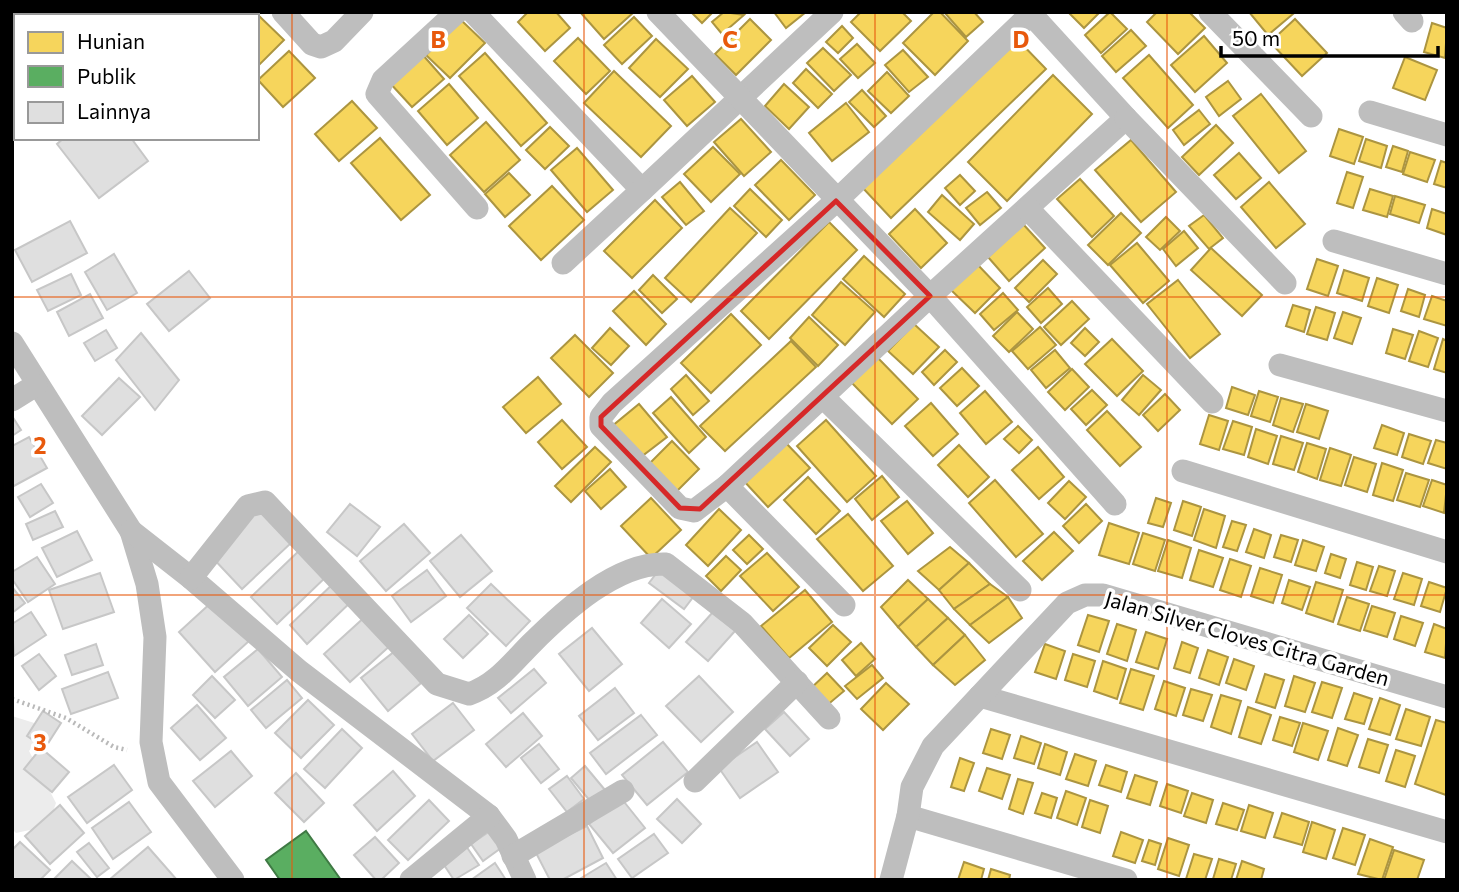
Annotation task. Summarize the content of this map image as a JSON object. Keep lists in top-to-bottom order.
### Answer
{
  "streets": {
    "street": ["Jalan Silver Cloves Citra Garden"]
  },
  "legend": ["Hunian", "Publik", "Lainnya"],
  "scale_bar": "50 m",
  "grid": {
    "columns": ["B", "C", "D"],
    "rows": ["2", "3"]
  }
}
